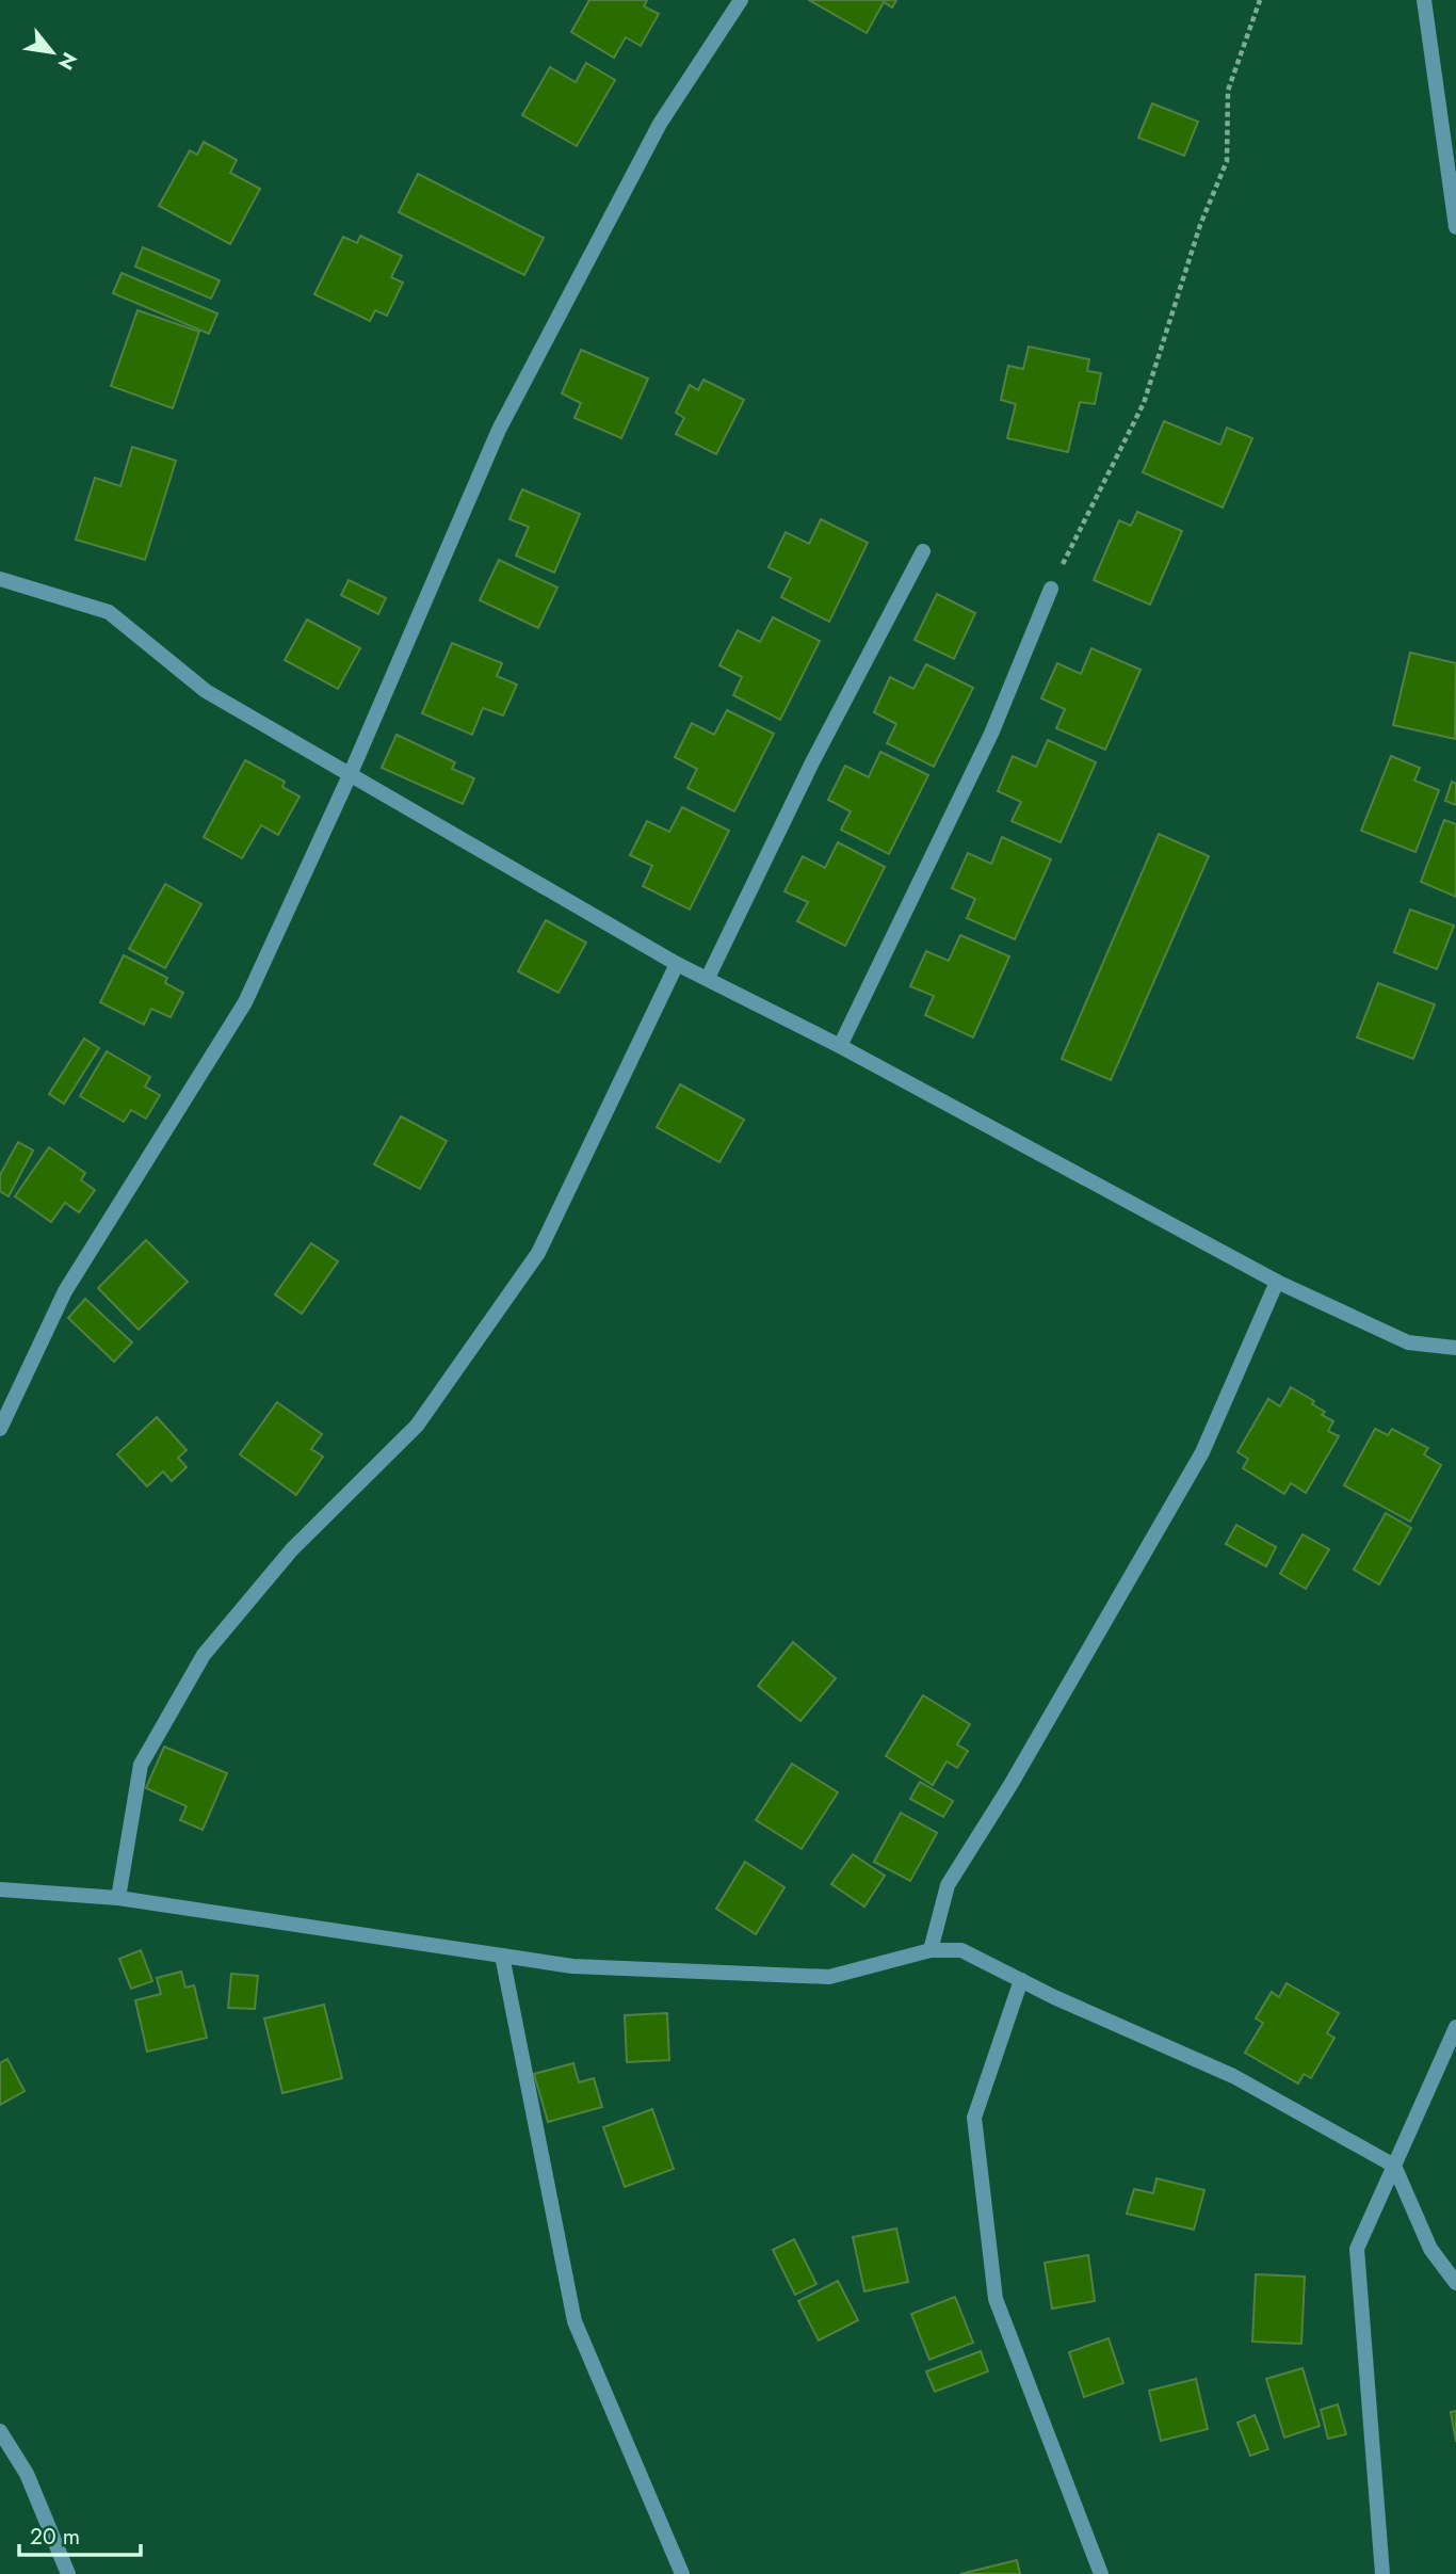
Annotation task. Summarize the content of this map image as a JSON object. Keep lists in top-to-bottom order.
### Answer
{
  "scale_bar": "20 m",
  "north": "bottom right"
}
